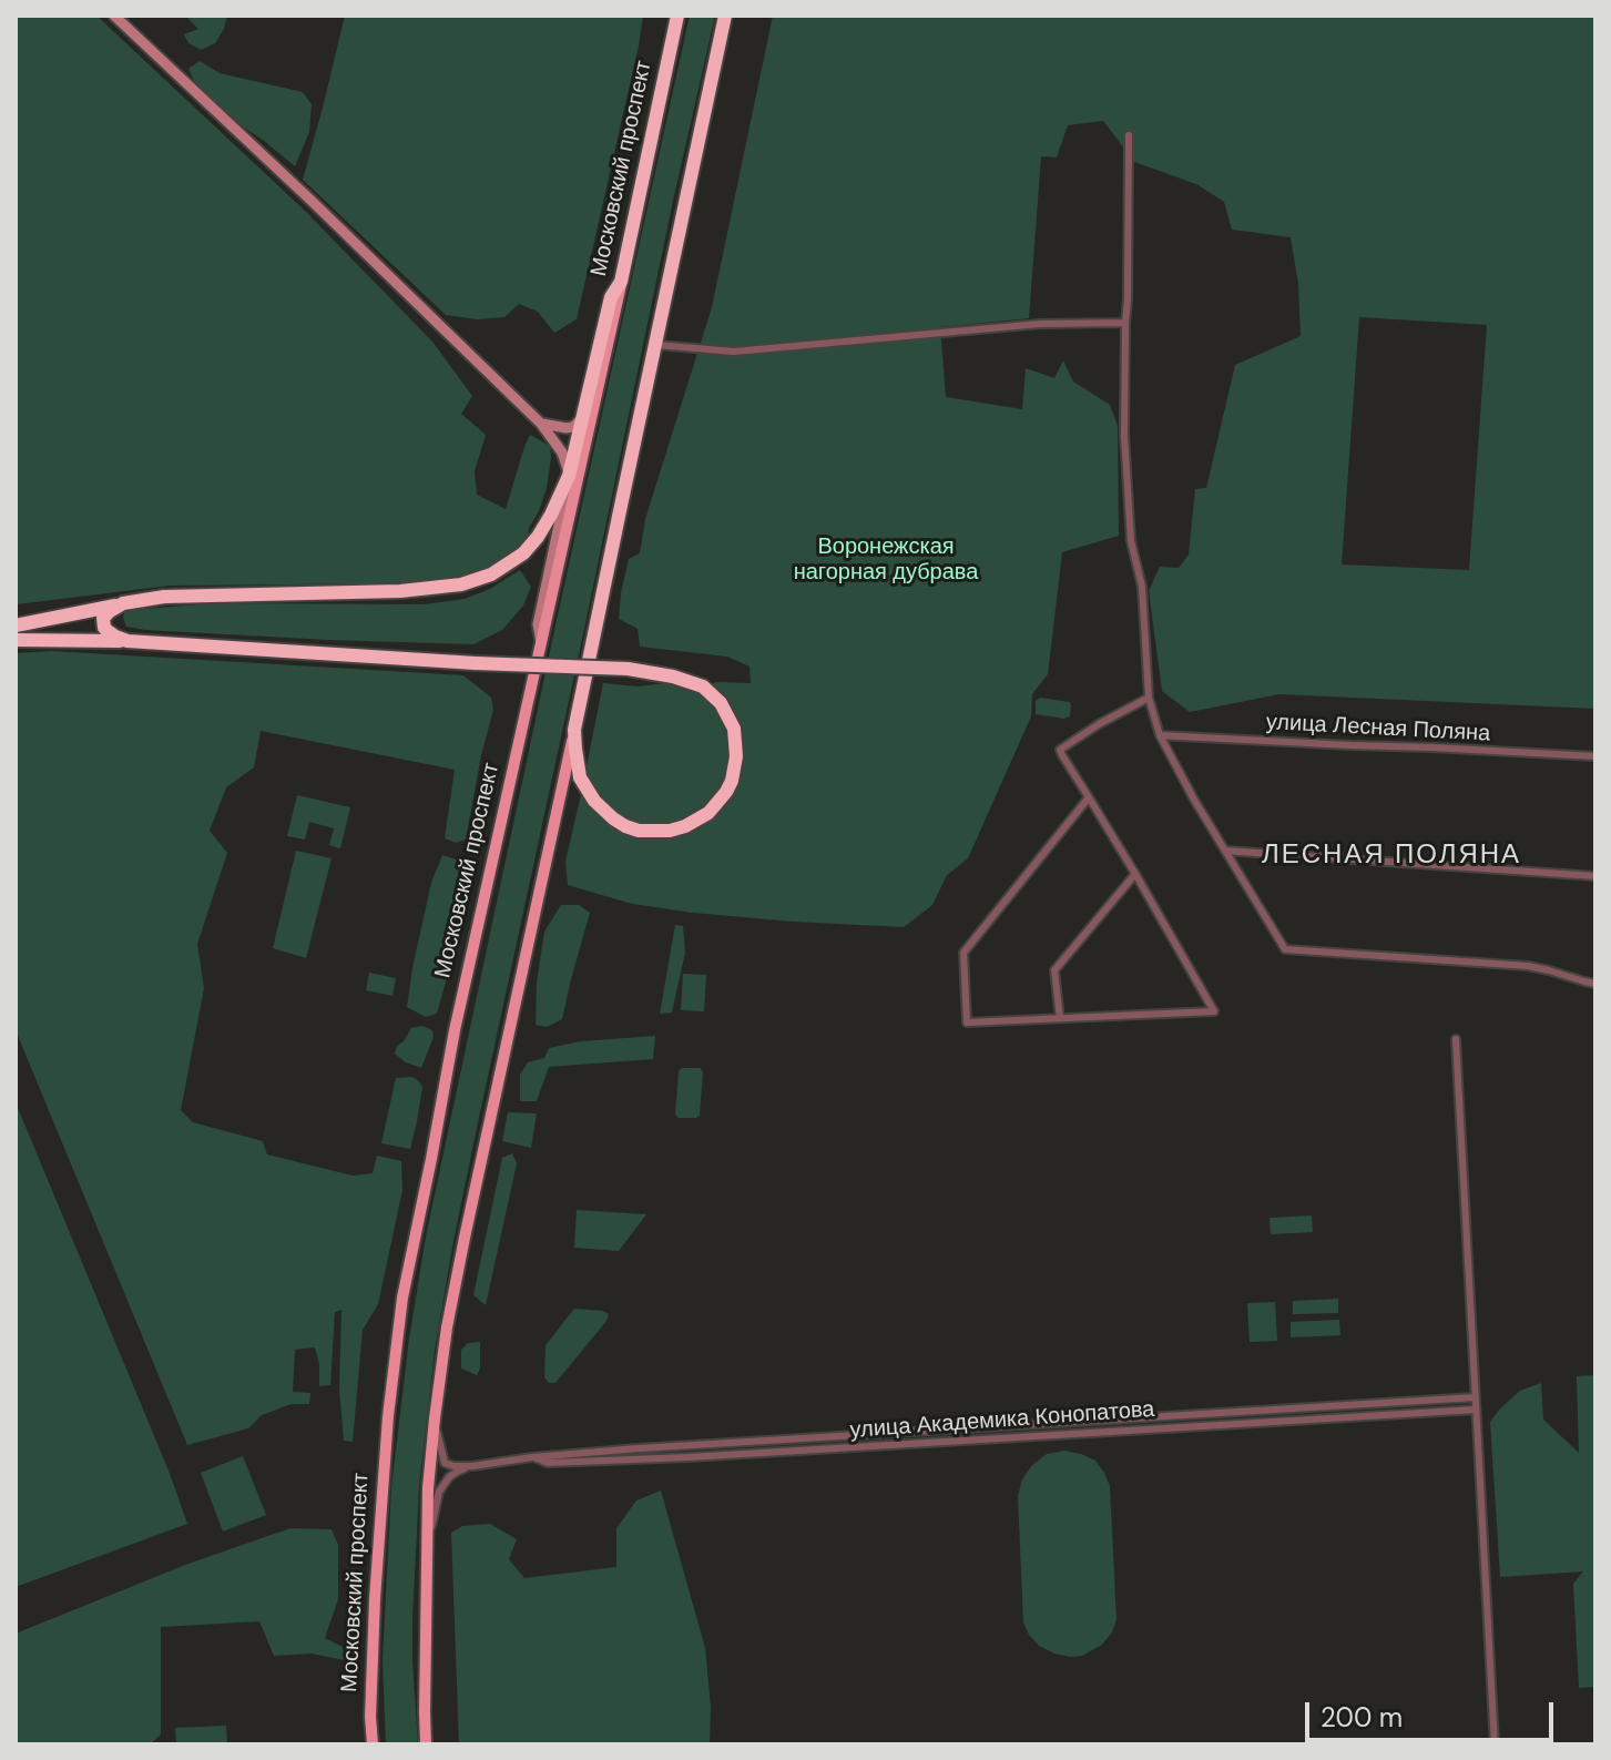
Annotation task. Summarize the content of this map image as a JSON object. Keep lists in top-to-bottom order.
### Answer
{
  "streets": {
    "highway": ["Московский проспект"],
    "street": ["улица Лесная Поляна", "улица Академика Конопатова"]
  },
  "districts": ["ЛЕСНАЯ ПОЛЯНА"],
  "parks": ["Воронежская нагорная дубрава"],
  "scale_bar": "200 m"
}
